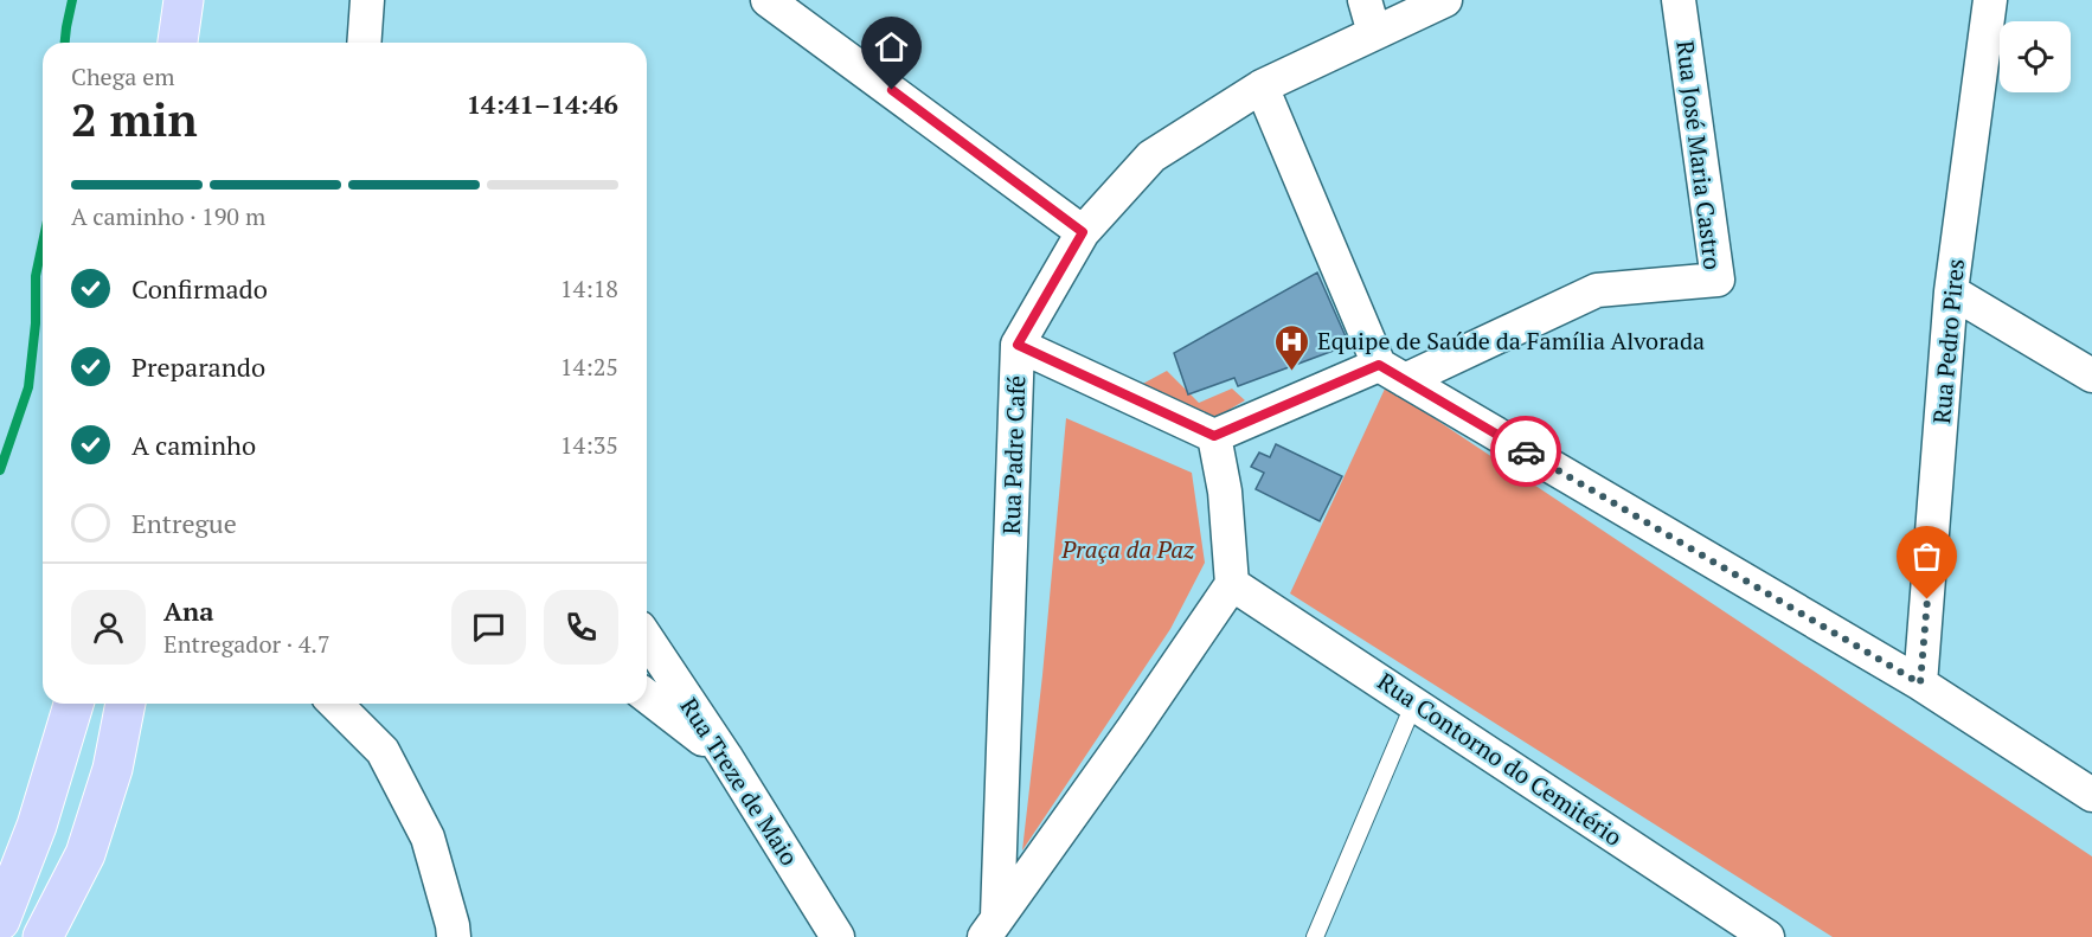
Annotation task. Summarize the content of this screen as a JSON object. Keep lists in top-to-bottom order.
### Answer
{
  "streets": {
    "street": [
      "Rua José Maria Castro",
      "Rua Pedro Pires",
      "Rua Padre Café",
      "Rua Contorno do Cemitério",
      "Rua Treze de Maio"
    ]
  },
  "parks": ["Praça da Paz"],
  "places": {
    "hospital": ["Equipe de Saúde da Família Alvorada"]
  },
  "page": {
    "heading": ["2 min", "Chega em", "14:41–14:46"],
    "panel": ["Ana", "Entregador · 4.7"],
    "bar": "A caminho · 190 m",
    "list": [
      ["Confirmado", "14:18"],
      ["Preparando", "14:25"],
      ["A caminho", "14:35"],
      "Entregue"
    ]
  }
}
